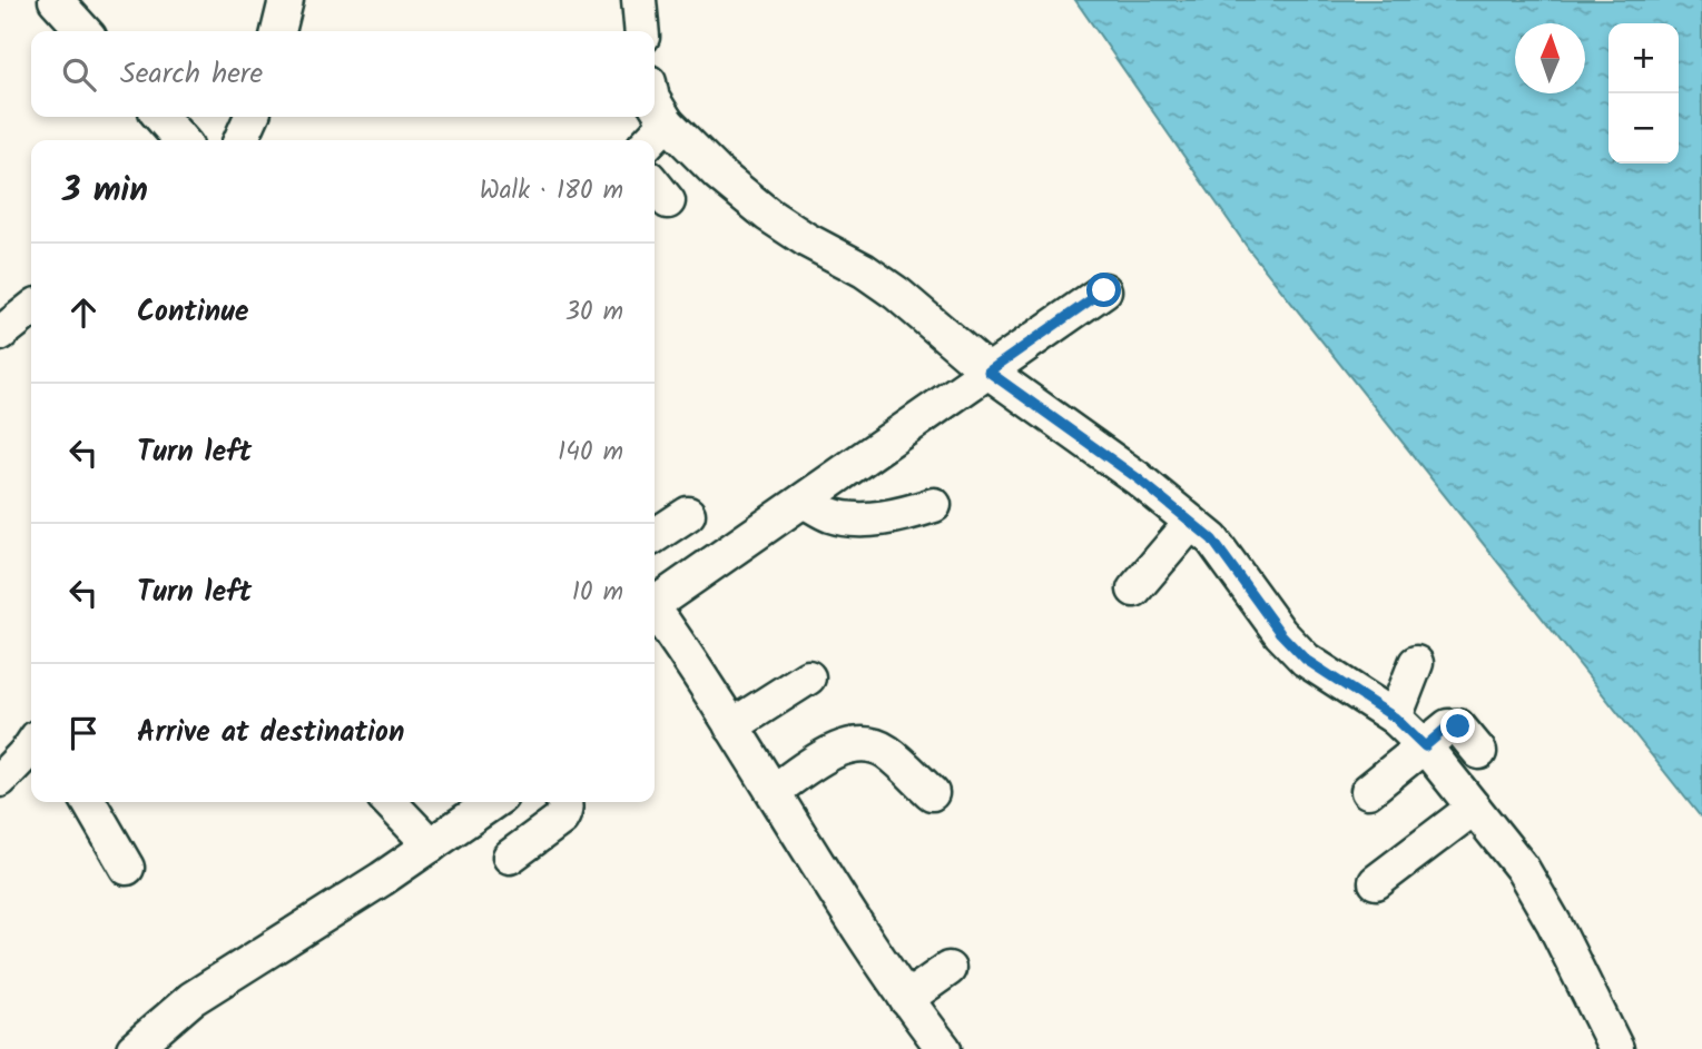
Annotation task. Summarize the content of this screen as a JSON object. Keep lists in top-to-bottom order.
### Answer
{
  "north": "top",
  "page": {
    "map_buttons": ["+", "−"],
    "search": "Search here",
    "heading": ["3 min", "Walk · 180 m"],
    "list": [
      ["Continue", "30 m"],
      ["Turn left", "140 m"],
      ["Turn left", "10 m"],
      "Arrive at destination"
    ]
  }
}
